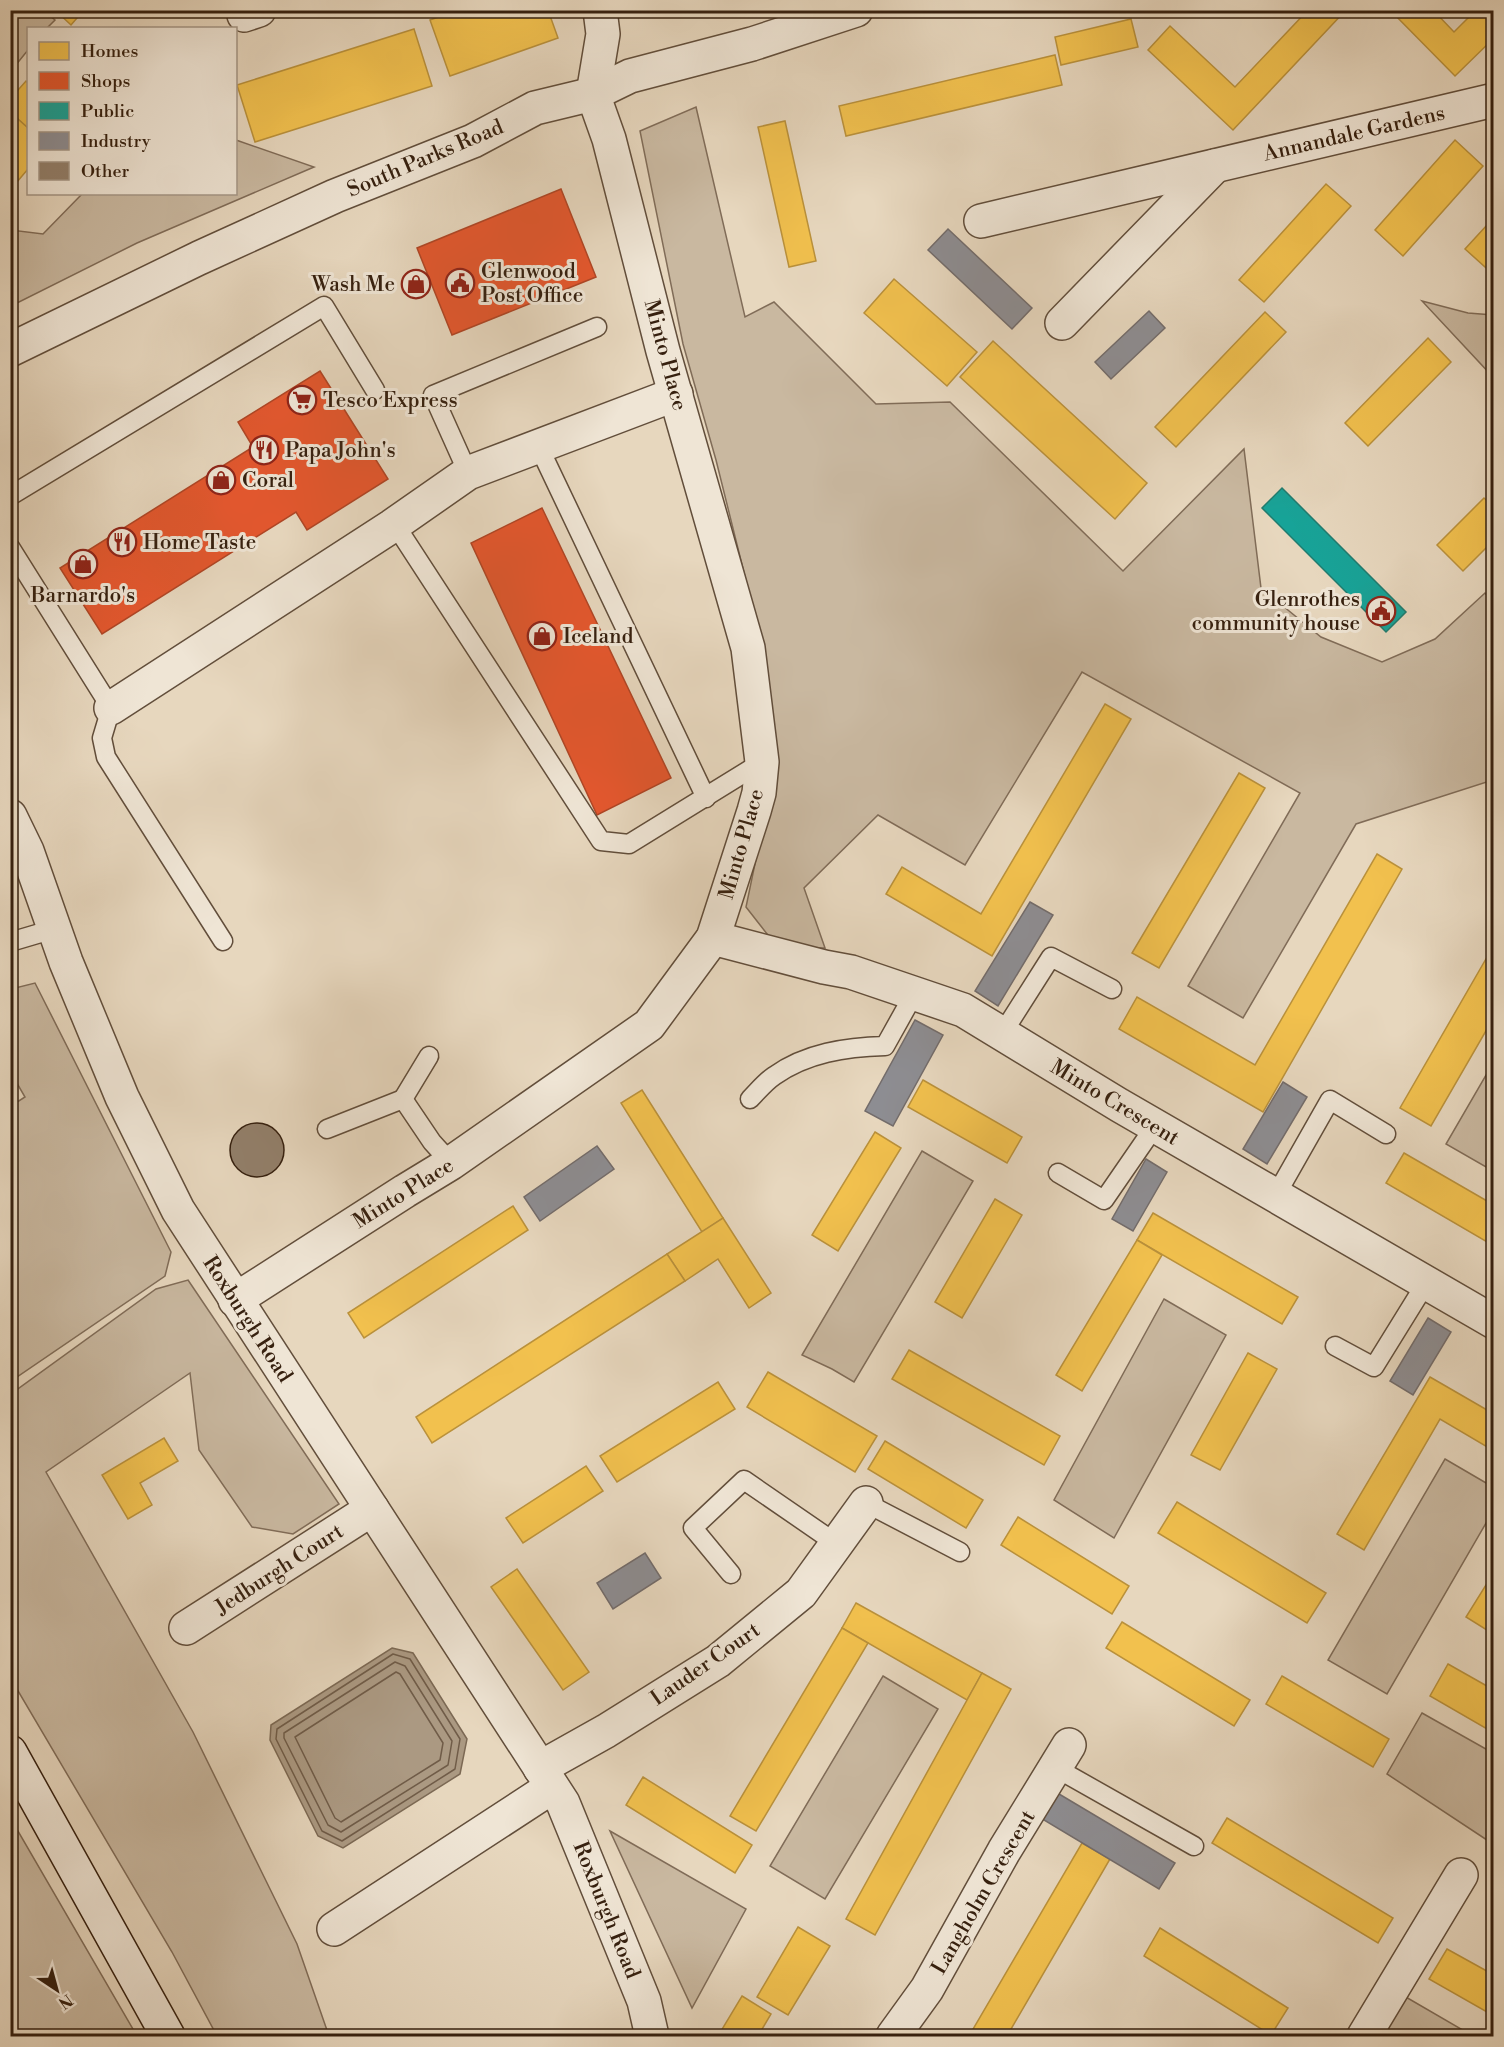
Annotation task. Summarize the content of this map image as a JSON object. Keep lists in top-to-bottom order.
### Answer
{
  "streets": {
    "street": [
      "Annandale Gardens",
      "South Parks Road",
      "Minto Place",
      "Minto Crescent",
      "Roxburgh Road",
      "Jedburgh Court",
      "Lauder Court",
      "Langholm Crescent"
    ]
  },
  "crossings": [
    ["South Parks Road", "Minto Place"],
    ["Minto Place", "Minto Crescent"],
    ["Minto Place", "Roxburgh Road"],
    ["Roxburgh Road", "Jedburgh Court"],
    ["Roxburgh Road", "Lauder Court"]
  ],
  "places": {
    "public building": ["Glenwood Post Office", "Glenrothes community house"],
    "shop": [
      "Wash Me",
      "Coral",
      "Barnardo's",
      "Iceland"
    ],
    "supermarket": ["Tesco Express"],
    "restaurant": ["Papa John's", "Home Taste"]
  },
  "legend": [
    "Homes",
    "Shops",
    "Public",
    "Industry",
    "Other"
  ],
  "north": "bottom right"
}
